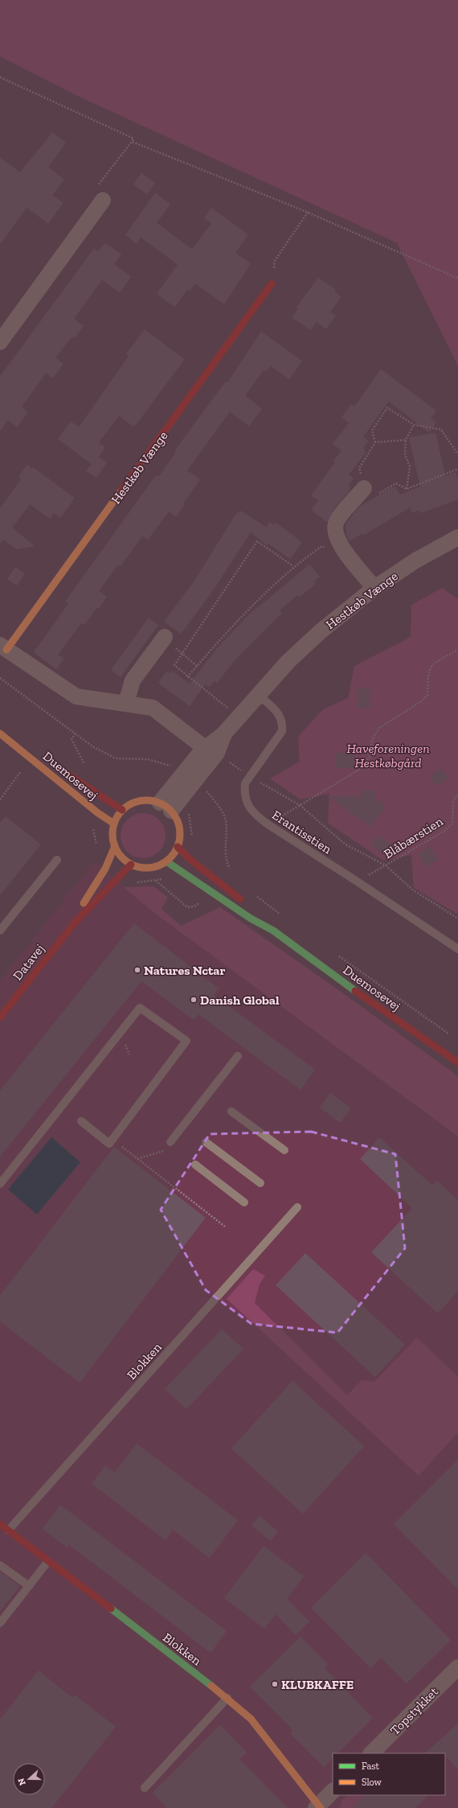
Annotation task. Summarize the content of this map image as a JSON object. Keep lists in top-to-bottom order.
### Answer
{
  "streets": {
    "street": [
      "Hestkøb Vænge",
      "Duemosevej",
      "Datavej",
      "Blokken",
      "Topstykket"
    ],
    "lane": ["Erantisstien"],
    "path": ["Blåbærstien"]
  },
  "crossings": [
    ["Hestkøb Vænge", "Duemosevej"],
    ["Hestkøb Vænge", "Erantisstien"],
    ["Hestkøb Vænge", "Datavej"],
    ["Duemosevej", "Datavej"],
    ["Erantisstien", "Blåbærstien"]
  ],
  "parks": ["Haveforeningen Hestkøbgård"],
  "places": ["Natures Nctar", "Danish Global", "KLUBKAFFE"],
  "legend": ["Fast", "Slow"],
  "north": "left"
}
